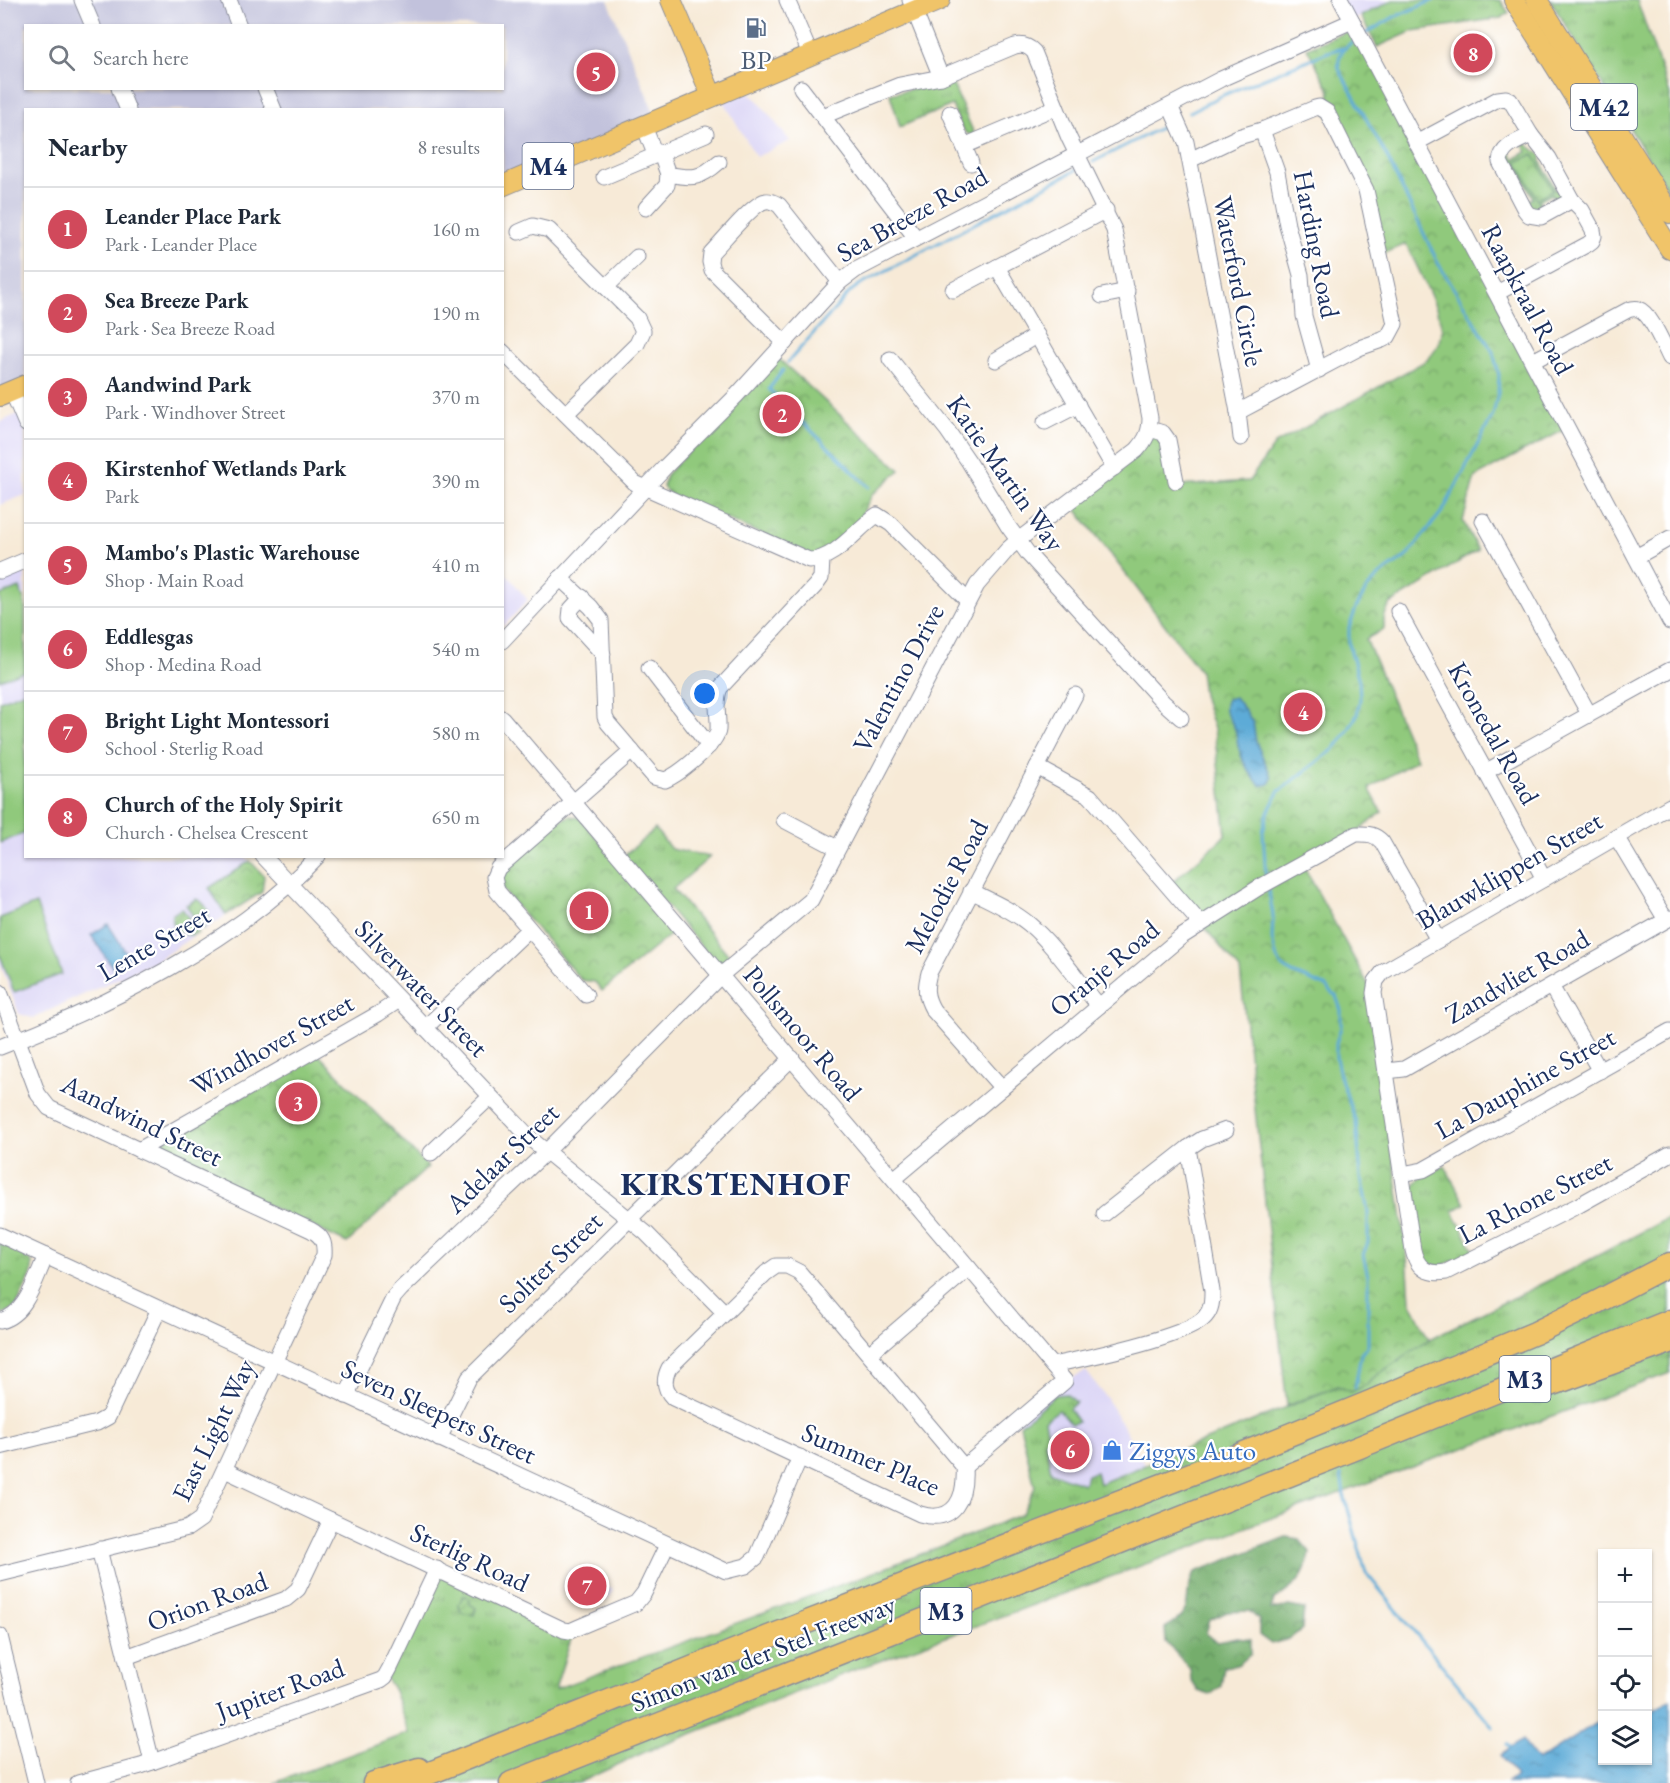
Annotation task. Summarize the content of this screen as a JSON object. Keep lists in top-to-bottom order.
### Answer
{
  "streets": {
    "highway": ["M3", "Simon van der Stel Freeway"],
    "main road": ["M42", "M4"],
    "street": [
      "Sea Breeze Road",
      "Harding Road",
      "Waterford Circle",
      "Raapkraal Road",
      "Katie Martin Way",
      "Valentino Drive",
      "Kronedal Road",
      "Blauwklippen Street",
      "Melodie Road",
      "Lente Street",
      "Oranje Road",
      "Zandvliet Road",
      "Silverwater Street",
      "Pollsmoor Road",
      "Windhover Street",
      "La Dauphine Street",
      "Aandwind Street",
      "Adelaar Street",
      "La Rhone Street",
      "Soliter Street",
      "Seven Sleepers Street",
      "East Light Way",
      "Summer Place",
      "Sterlig Road",
      "Orion Road",
      "Jupiter Road"
    ]
  },
  "crossings": [
    ["Sea Breeze Road", "Waterford Circle"],
    ["Sea Breeze Road", "Raapkraal Road"],
    ["Harding Road", "Waterford Circle"],
    ["Katie Martin Way", "Valentino Drive"],
    ["Valentino Drive", "Pollsmoor Road"],
    ["Valentino Drive", "Adelaar Street"],
    ["Kronedal Road", "Blauwklippen Street"],
    ["Blauwklippen Street", "Oranje Road"],
    ["Blauwklippen Street", "Zandvliet Road"],
    ["Melodie Road", "Oranje Road"],
    ["Lente Street", "Silverwater Street"],
    ["Lente Street", "Aandwind Street"],
    ["Oranje Road", "Pollsmoor Road"],
    ["Silverwater Street", "Windhover Street"],
    ["Silverwater Street", "Adelaar Street"],
    ["Silverwater Street", "Soliter Street"],
    ["Silverwater Street", "Summer Place"],
    ["Pollsmoor Road", "Adelaar Street"],
    ["Pollsmoor Road", "Soliter Street"],
    ["Pollsmoor Road", "Summer Place"],
    ["Windhover Street", "Aandwind Street"],
    ["La Dauphine Street", "La Rhone Street"],
    ["Aandwind Street", "East Light Way"],
    ["Adelaar Street", "Seven Sleepers Street"],
    ["Soliter Street", "Seven Sleepers Street"],
    ["Seven Sleepers Street", "East Light Way"],
    ["Seven Sleepers Street", "Summer Place"],
    ["Seven Sleepers Street", "Sterlig Road"],
    ["East Light Way", "Sterlig Road"],
    ["Sterlig Road", "Orion Road"],
    ["Sterlig Road", "Jupiter Road"]
  ],
  "districts": ["KIRSTENHOF"],
  "places": {
    "fuel station": ["BP"],
    "shop": ["Ziggys Auto"]
  },
  "page": {
    "search": "Search here",
    "pins": [
      "8",
      "5",
      "2",
      "4",
      "1",
      "3",
      "6",
      "7"
    ],
    "heading": ["Nearby", "8 results"],
    "list": [
      {
        "mark": "1",
        "name": "Leander Place Park",
        "note": "Park · Leander Place",
        "value": "160 m"
      },
      {
        "mark": "2",
        "name": "Sea Breeze Park",
        "note": "Park · Sea Breeze Road",
        "value": "190 m"
      },
      {
        "mark": "3",
        "name": "Aandwind Park",
        "note": "Park · Windhover Street",
        "value": "370 m"
      },
      {
        "mark": "4",
        "name": "Kirstenhof Wetlands Park",
        "note": "Park",
        "value": "390 m"
      },
      {
        "mark": "5",
        "name": "Mambo's Plastic Warehouse",
        "note": "Shop · Main Road",
        "value": "410 m"
      },
      {
        "mark": "6",
        "name": "Eddlesgas",
        "note": "Shop · Medina Road",
        "value": "540 m"
      },
      {
        "mark": "7",
        "name": "Bright Light Montessori",
        "note": "School · Sterlig Road",
        "value": "580 m"
      },
      {
        "mark": "8",
        "name": "Church of the Holy Spirit",
        "note": "Church · Chelsea Crescent",
        "value": "650 m"
      }
    ],
    "map_buttons": ["+", "−"]
  }
}
